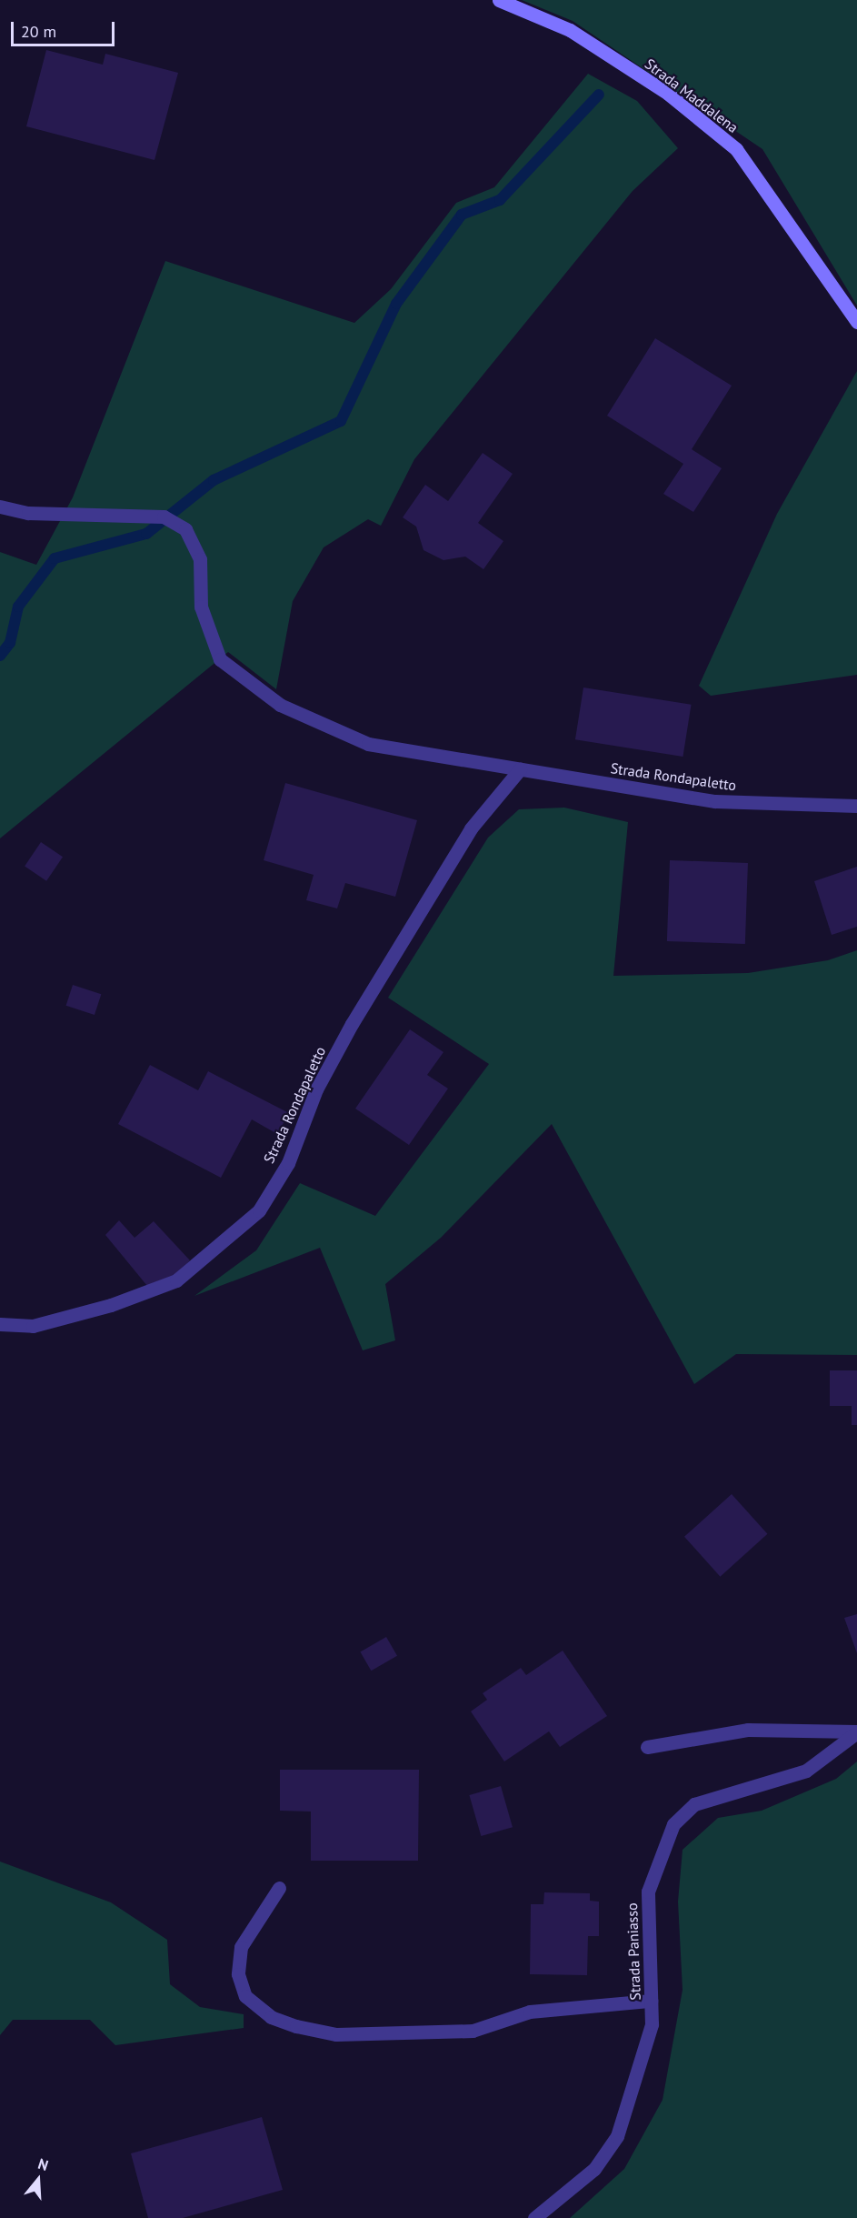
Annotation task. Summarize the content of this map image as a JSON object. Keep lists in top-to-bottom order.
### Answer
{
  "streets": {
    "street": ["Strada Maddalena", "Strada Rondapaletto", "Strada Paniasso"]
  },
  "scale_bar": "20 m",
  "north": "top"
}
